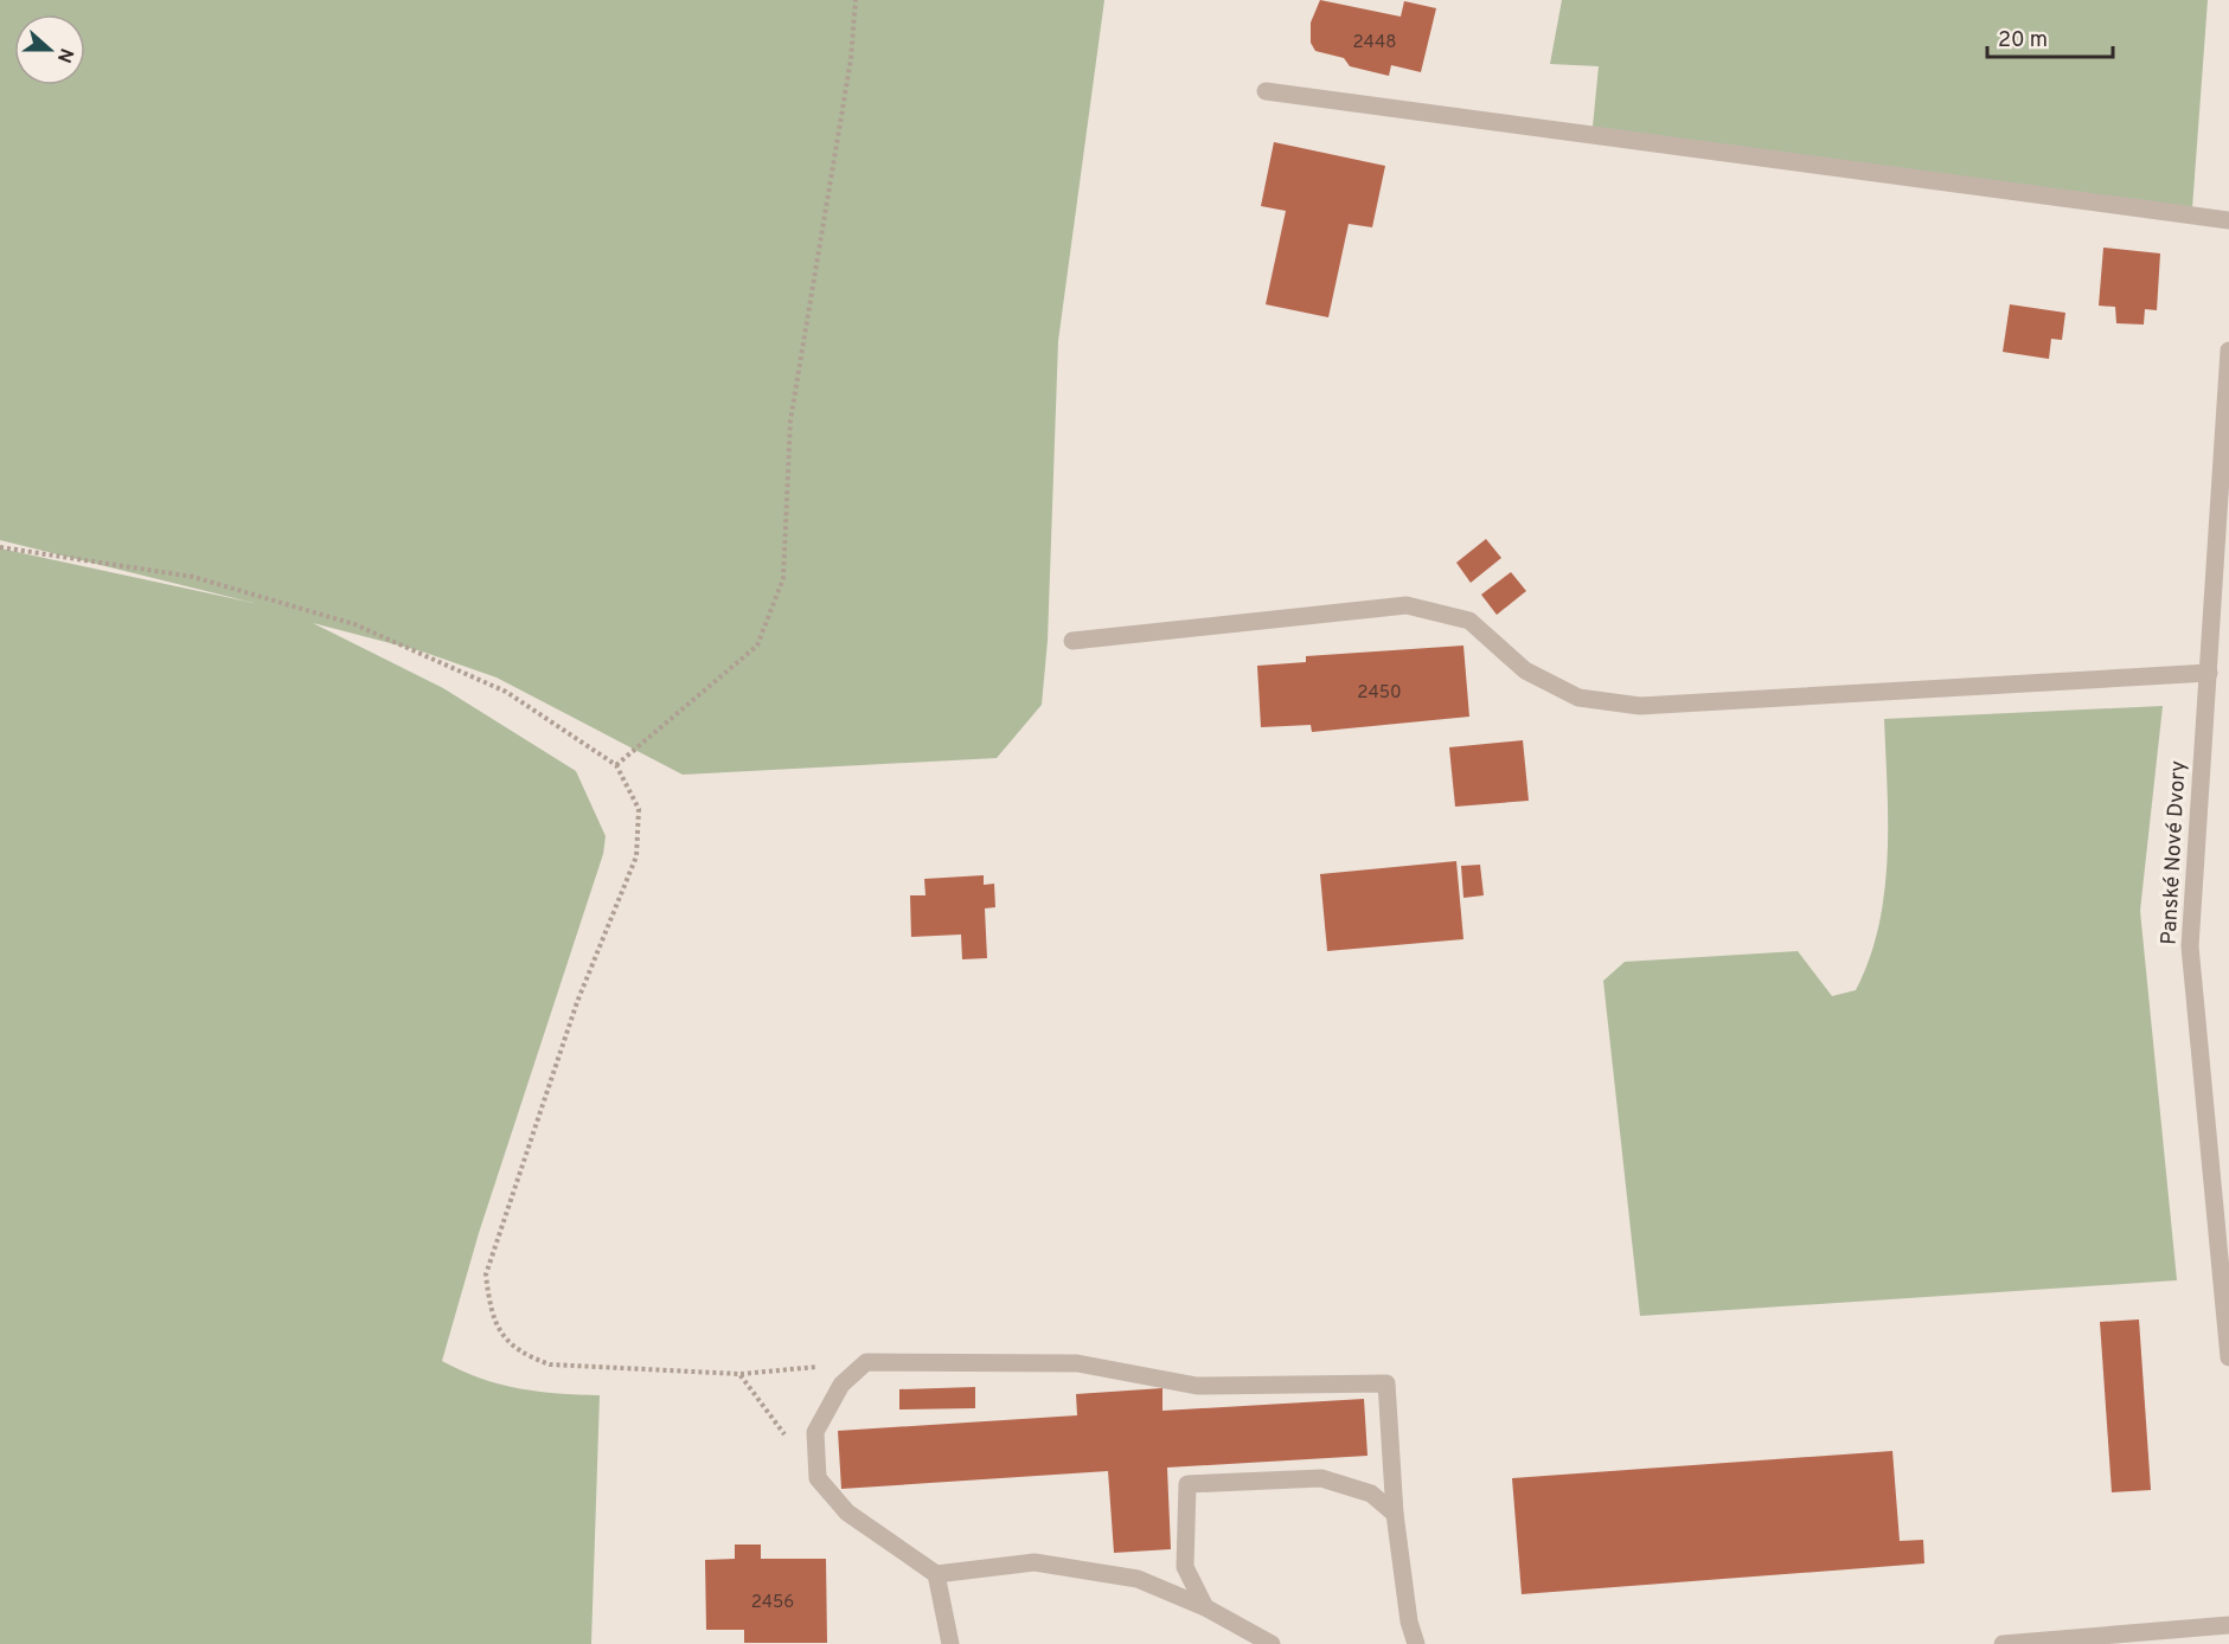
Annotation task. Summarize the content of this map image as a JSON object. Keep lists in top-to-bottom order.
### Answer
{
  "streets": {
    "street": ["Panské Nové Dvory"]
  },
  "house_numbers": ["2448", "2450", "2456"],
  "scale_bar": "20 m",
  "north": "right"
}
